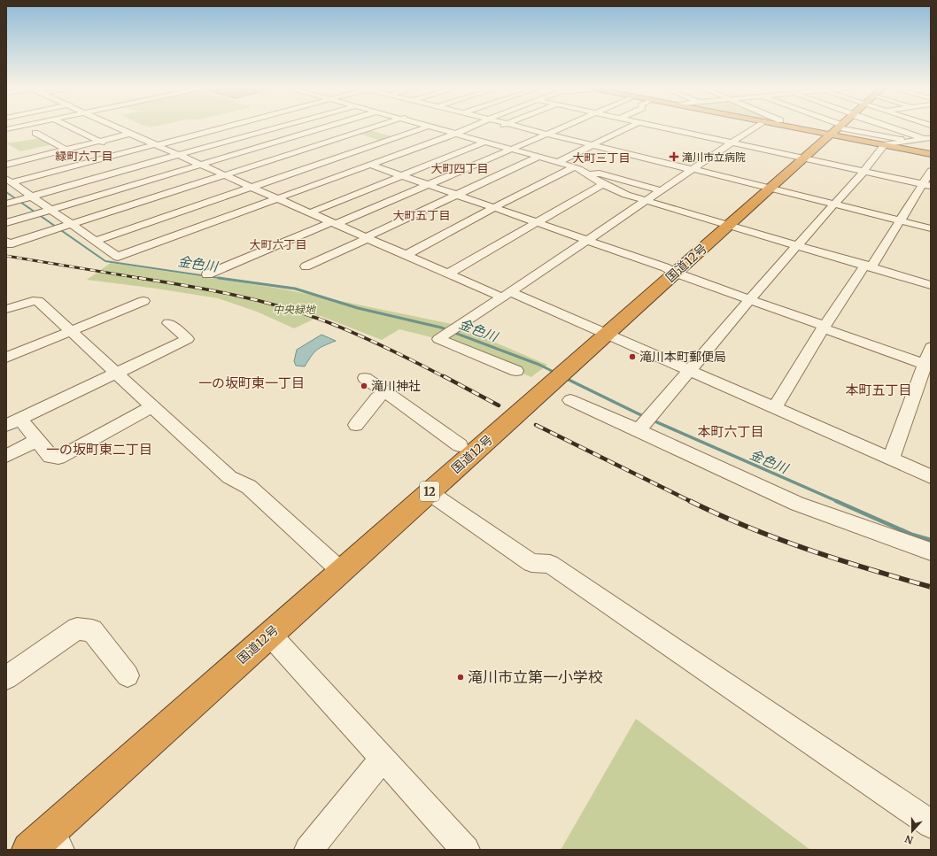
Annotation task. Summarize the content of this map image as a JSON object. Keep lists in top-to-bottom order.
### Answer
{
  "streets": {
    "highway": ["国道12号", "12"]
  },
  "districts": [
    "緑町六丁目",
    "大町三丁目",
    "大町四丁目",
    "大町五丁目",
    "大町六丁目",
    "一の坂町東一丁目",
    "本町五丁目",
    "本町六丁目",
    "一の坂町東二丁目"
  ],
  "water": ["金色川"],
  "parks": ["中央緑地"],
  "places": {
    "health": ["滝川市立病院"],
    "other": ["滝川本町郵便局", "滝川神社", "滝川市立第一小学校"]
  },
  "north": "bottom"
}
